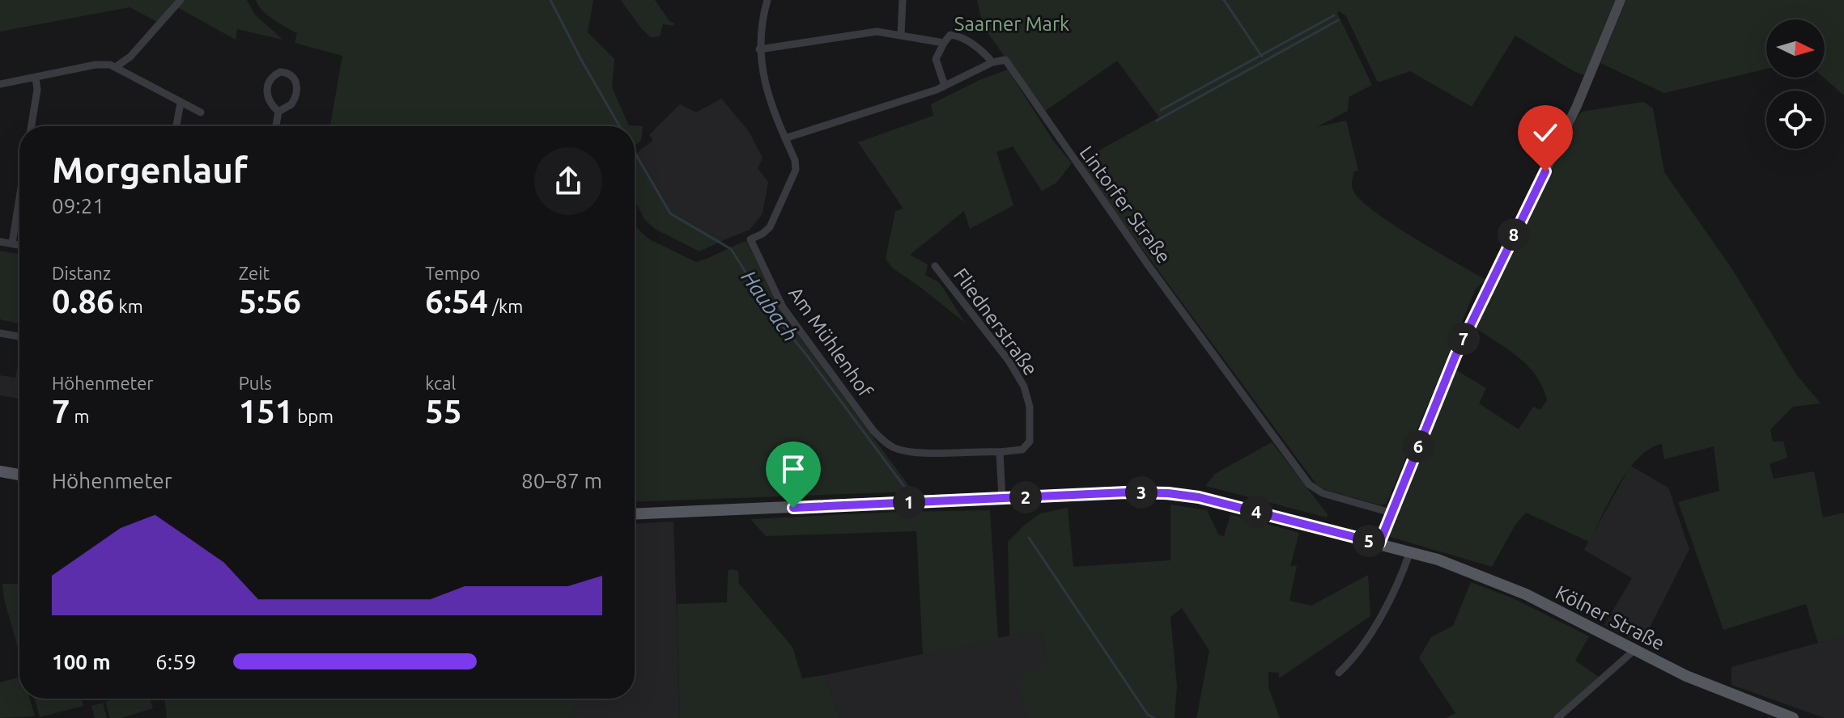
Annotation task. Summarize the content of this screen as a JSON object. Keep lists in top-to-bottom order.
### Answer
{
  "streets": {
    "main road": ["Kölner Straße"],
    "street": ["Lintorfer Straße", "Fliednerstraße", "Am Mühlenhof"]
  },
  "crossings": [
    ["Fliednerstraße", "Am Mühlenhof"]
  ],
  "water": ["Haubach"],
  "parks": ["Saarner Mark"],
  "north": "right",
  "page": {
    "heading": ["Morgenlauf", "09:21"],
    "pins": [
      "8",
      "7",
      "6",
      "3",
      "2",
      "1",
      "4",
      "5"
    ],
    "stats": [
      ["Distanz", "0.86 km"],
      ["Zeit", "5:56"],
      ["Tempo", "6:54 /km"],
      ["Höhenmeter", "7 m"],
      ["Puls", "151 bpm"],
      ["kcal", "55"]
    ],
    "chart": ["Höhenmeter", "80–87 m"],
    "list": [
      {
        "name": "100 m",
        "note": "6:59"
      }
    ]
  }
}
